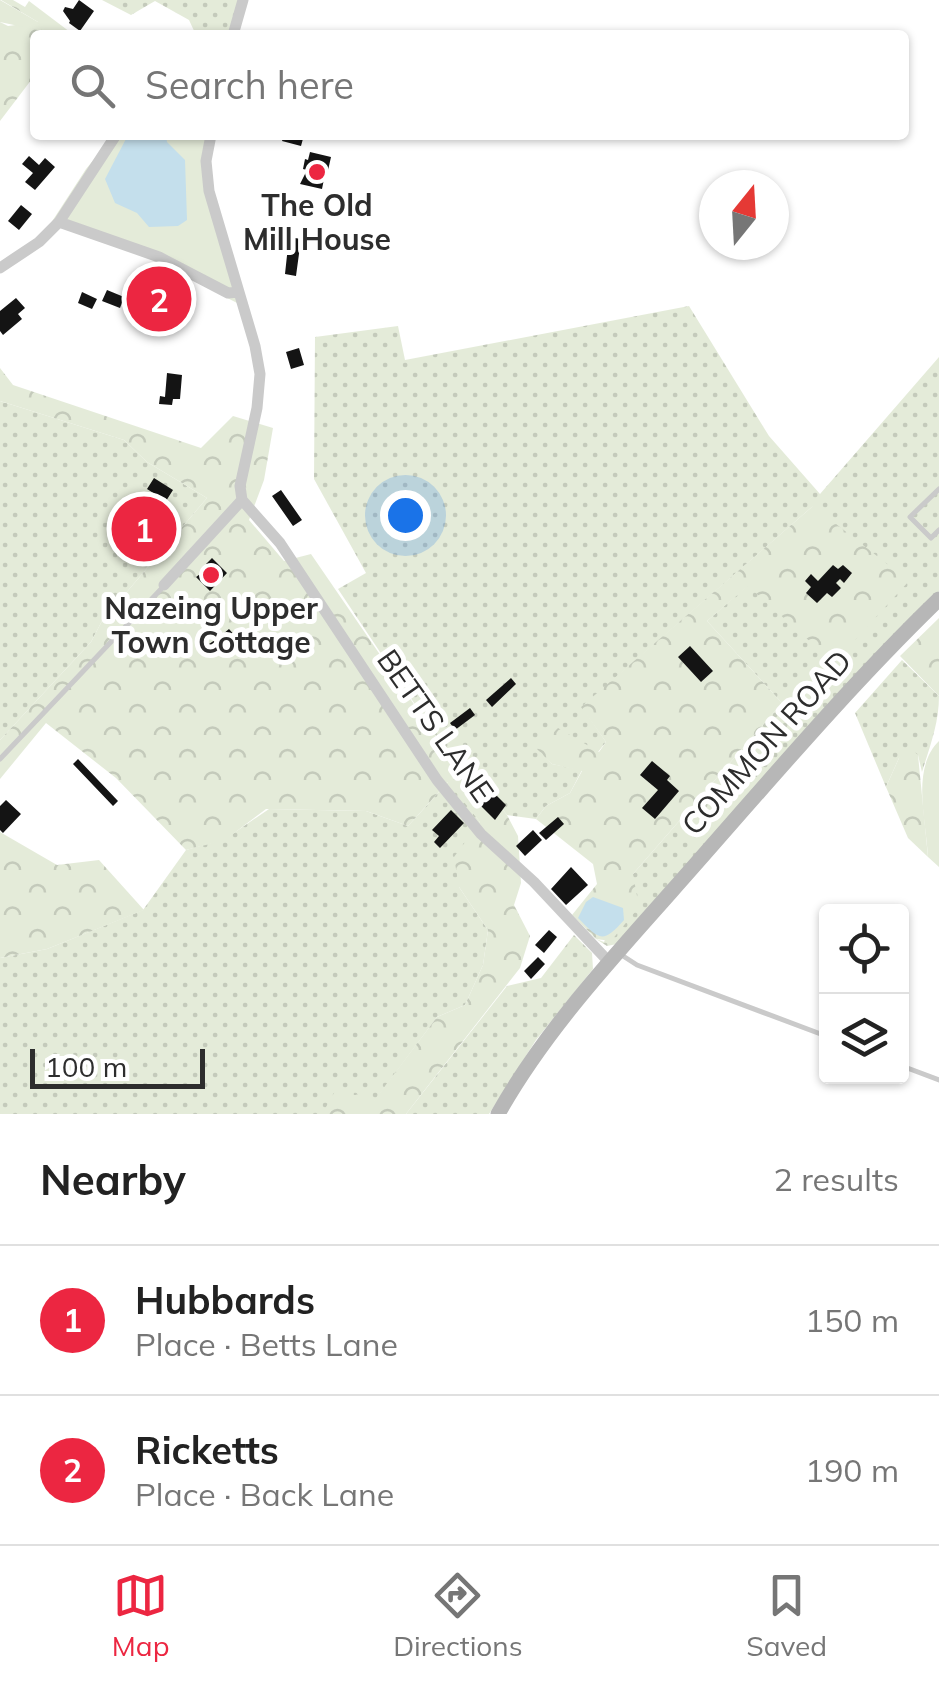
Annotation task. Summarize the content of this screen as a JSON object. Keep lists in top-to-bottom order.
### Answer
{
  "streets": {
    "street": ["BETTS LANE", "COMMON ROAD"]
  },
  "crossings": [
    ["BETTS LANE", "COMMON ROAD"]
  ],
  "places": ["The Old Mill House", "Nazeing Upper Town Cottage"],
  "scale_bar": "100 m",
  "north": "top",
  "page": {
    "search": "Search here",
    "pins": ["2", "1"],
    "scale": "100 m",
    "heading": ["Nearby", "2 results"],
    "list": [
      {
        "mark": "1",
        "name": "Hubbards",
        "note": "Place · Betts Lane",
        "value": "150 m"
      },
      {
        "mark": "2",
        "name": "Ricketts",
        "note": "Place · Back Lane",
        "value": "190 m"
      }
    ],
    "nav": ["Map", "Directions", "Saved"]
  }
}
